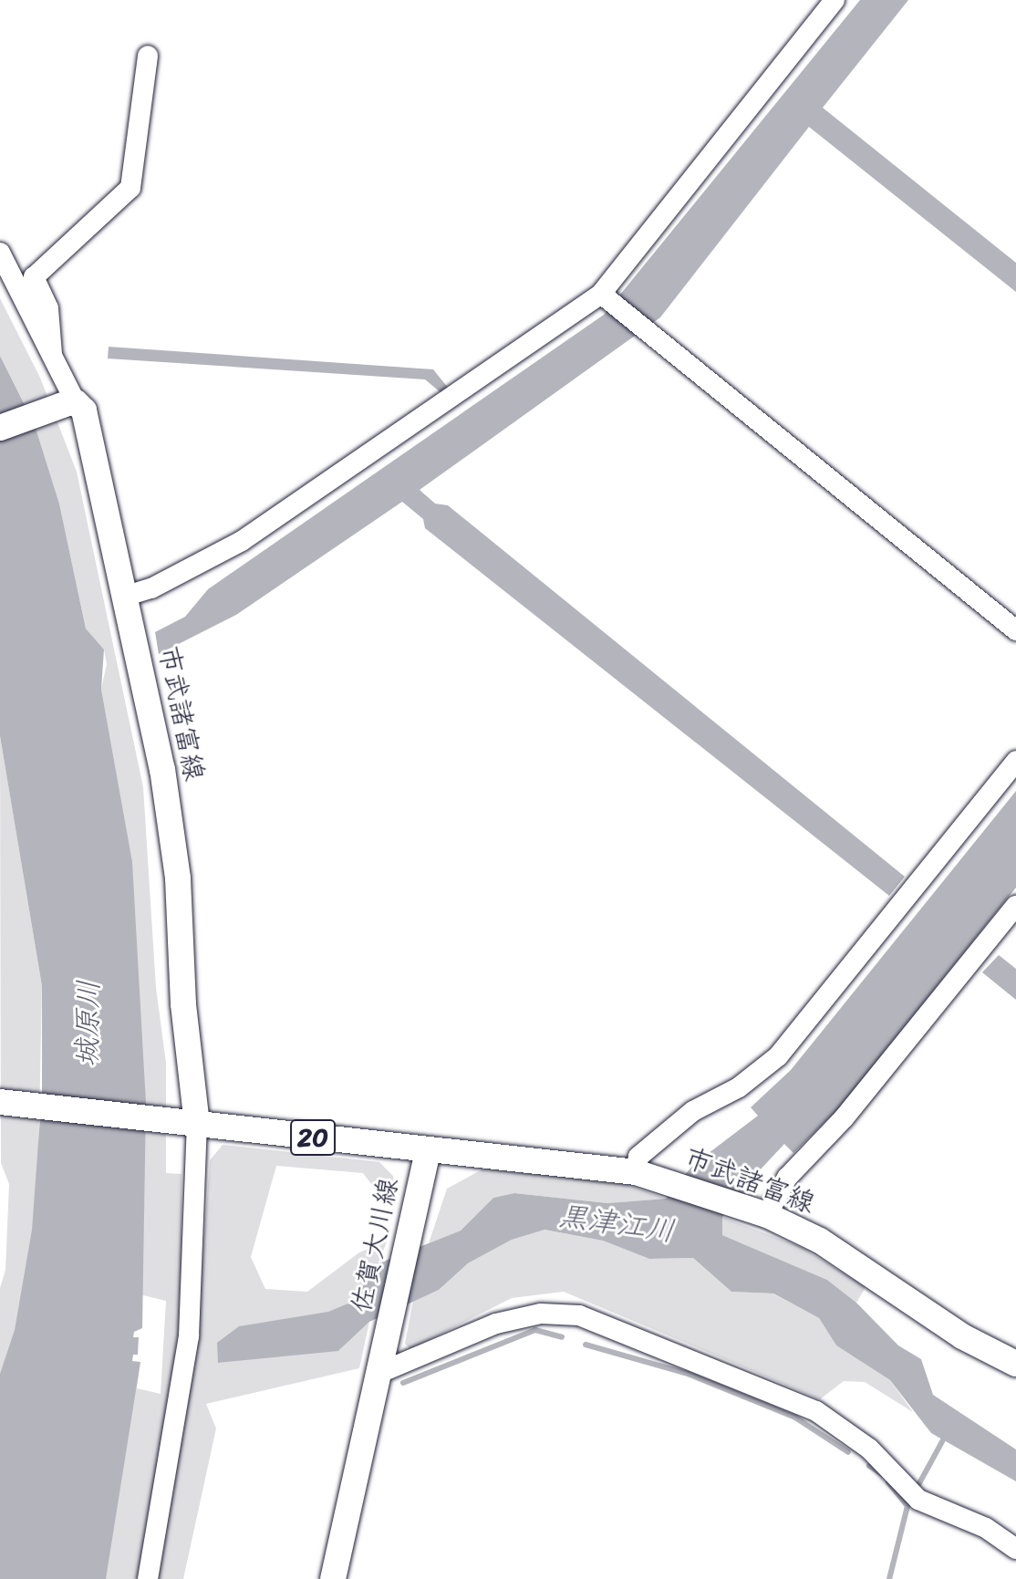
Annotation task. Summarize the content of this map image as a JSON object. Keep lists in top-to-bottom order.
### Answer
{
  "streets": {
    "main road": ["市武諸富線", "20", "佐賀大川線"]
  },
  "crossings": [
    ["市武諸富線", "20"],
    ["市武諸富線", "佐賀大川線"],
    ["20", "佐賀大川線"]
  ],
  "water": ["城原川", "黒津江川"]
}
